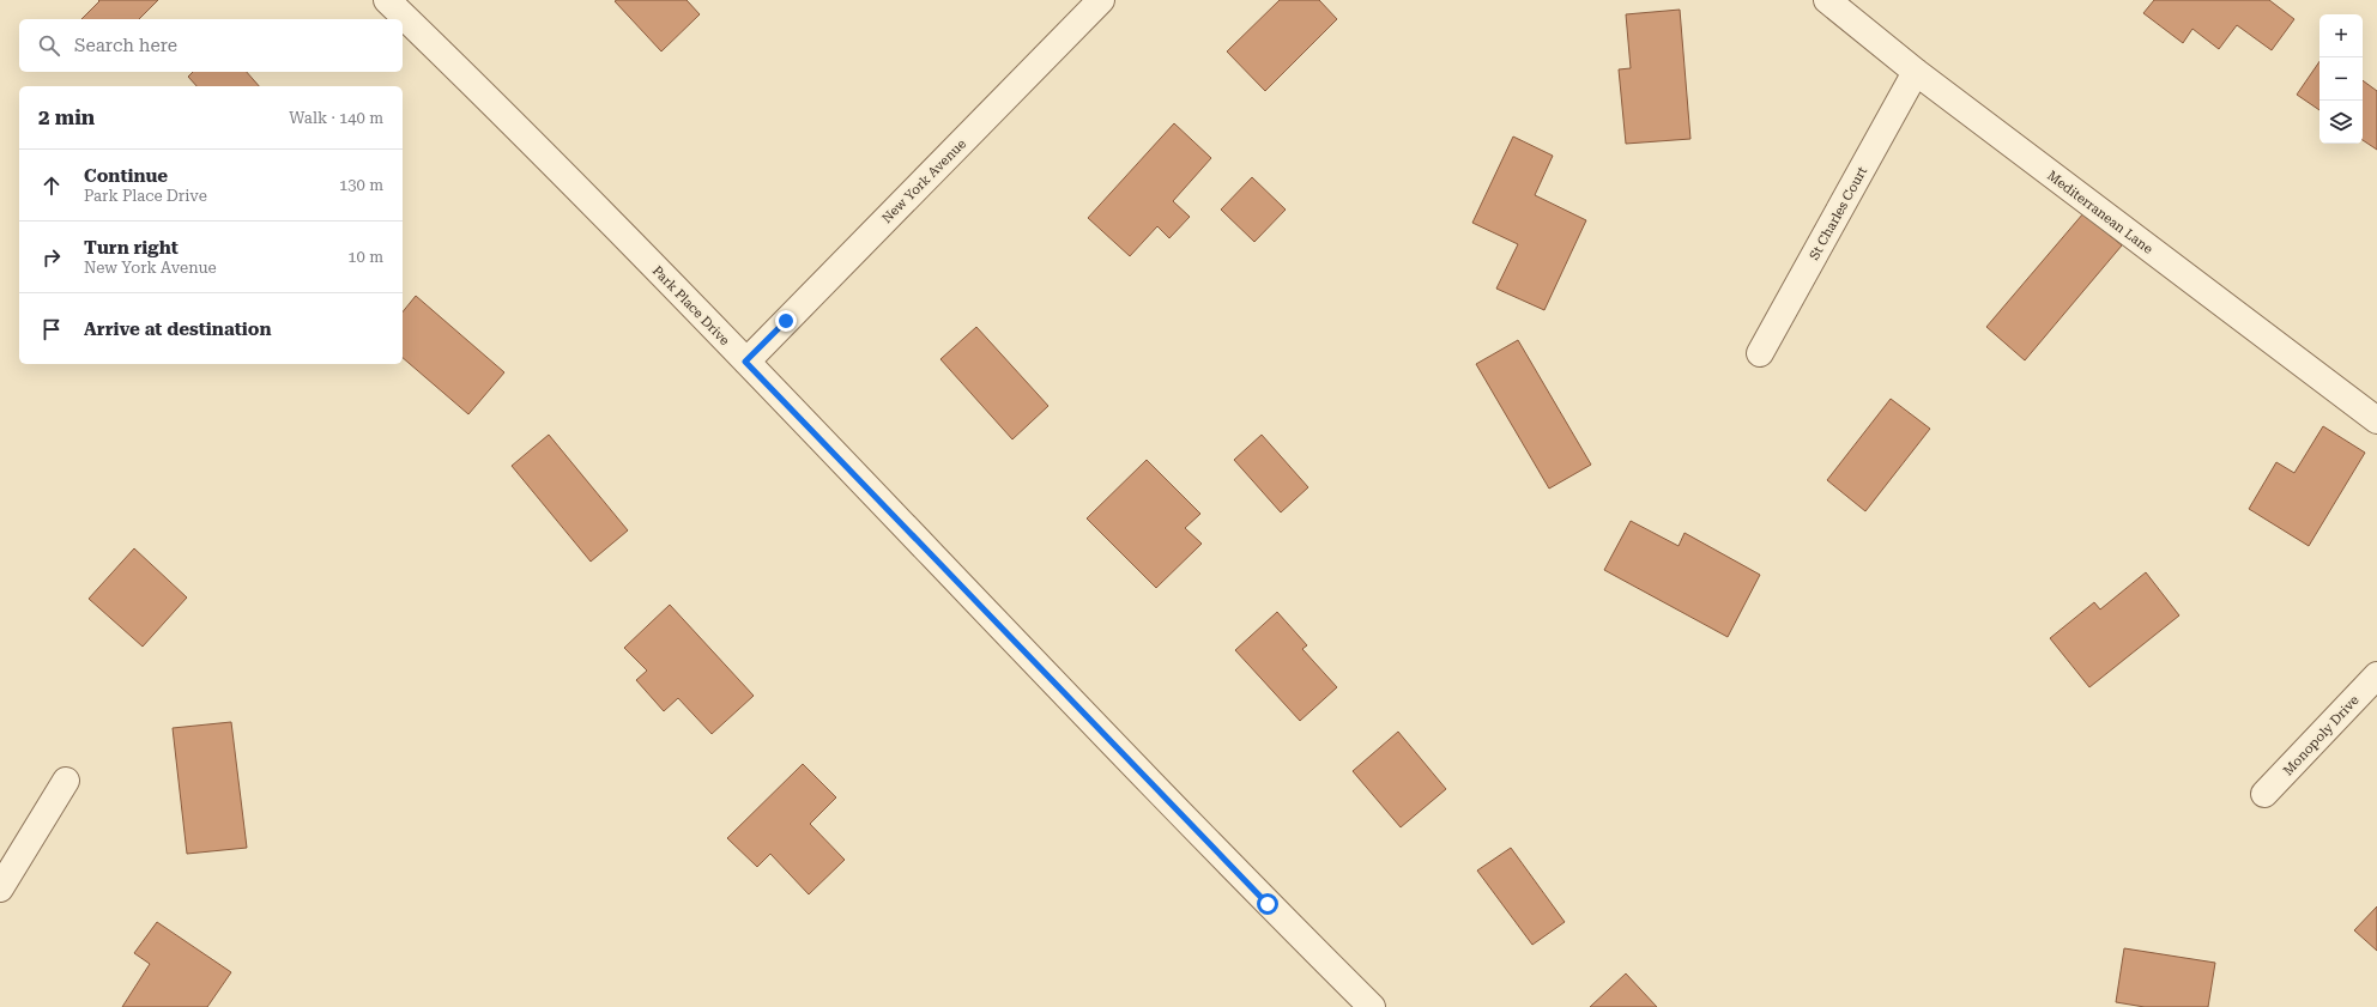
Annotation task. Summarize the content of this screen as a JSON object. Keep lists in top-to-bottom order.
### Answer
{
  "streets": {
    "street": [
      "New York Avenue",
      "Mediterranean Lane",
      "St Charles Court",
      "Park Place Drive",
      "Monopoly Drive"
    ]
  },
  "crossings": [
    ["New York Avenue", "Park Place Drive"],
    ["Mediterranean Lane", "St Charles Court"]
  ],
  "page": {
    "map_buttons": ["+", "−"],
    "search": "Search here",
    "heading": ["2 min", "Walk · 140 m"],
    "list": [
      ["Continue", "Park Place Drive", "130 m"],
      ["Turn right", "New York Avenue", "10 m"],
      "Arrive at destination"
    ]
  }
}
